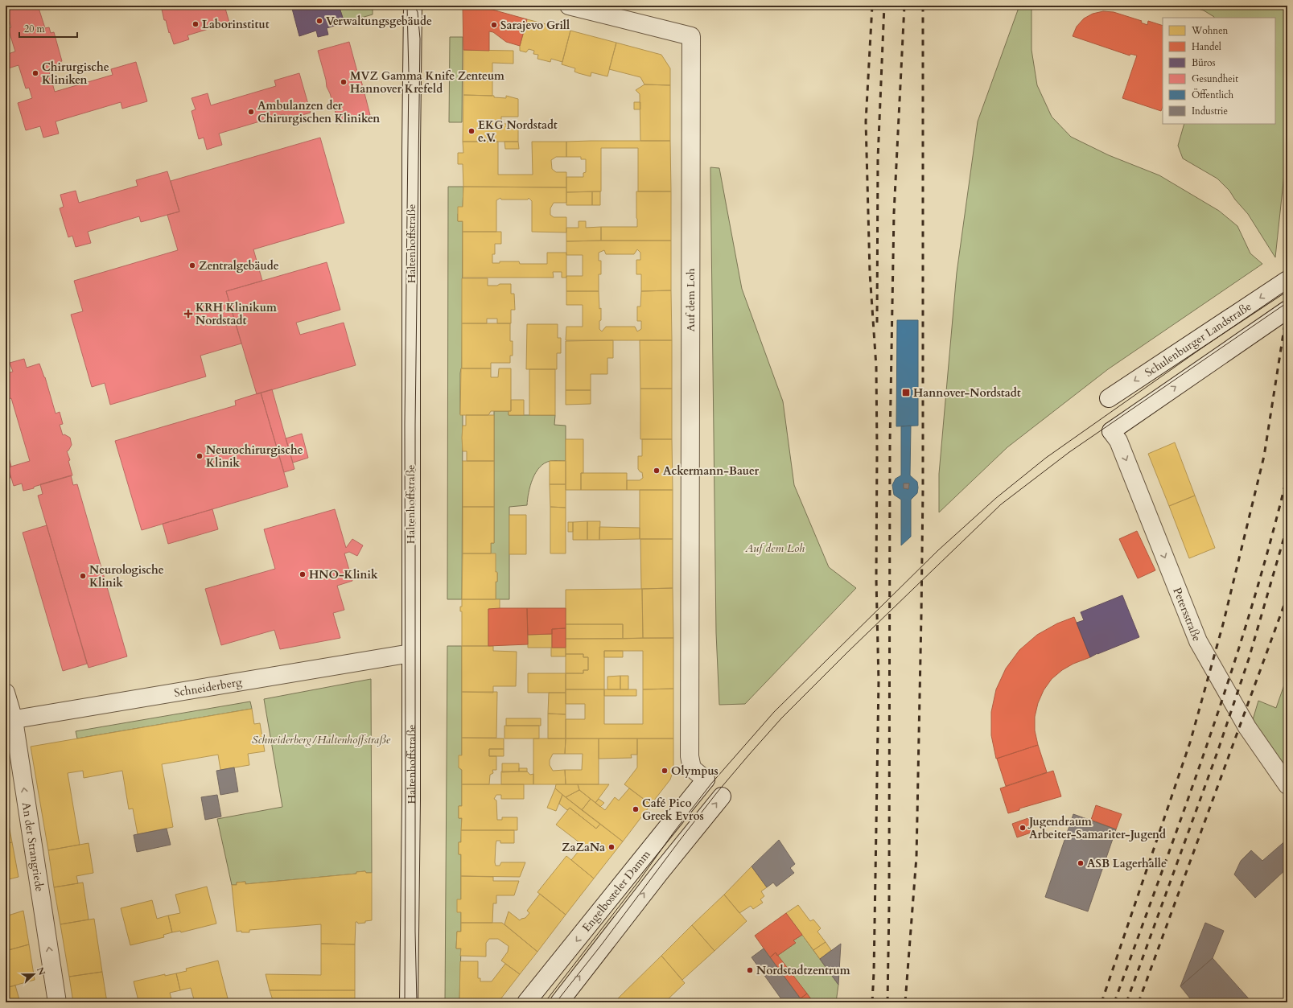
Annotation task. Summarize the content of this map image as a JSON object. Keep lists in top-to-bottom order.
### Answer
{
  "streets": {
    "street": [
      "Haltenhoffstraße",
      "Auf dem Loh",
      "Schulenburger Landstraße",
      "Petersstraße",
      "Schneiderberg",
      "An der Strangriede",
      "Engelbosteler Damm"
    ]
  },
  "crossings": [
    ["Haltenhoffstraße", "Schneiderberg"],
    ["Auf dem Loh", "Engelbosteler Damm"],
    ["Schneiderberg", "An der Strangriede"]
  ],
  "one_way": ["Schulenburger Landstraße", "An der Strangriede"],
  "parks": ["Auf dem Loh", "Schneiderberg/Haltenhoffstraße"],
  "places": {
    "other": [
      "Verwaltungsgebäude",
      "Laborinstitut",
      "Sarajevo Grill",
      "Chirurgische Kliniken",
      "MVZ Gamma Knife Zenteum Hannover Krefeld",
      "Ambulanzen der Chirurgischen Kliniken",
      "EKG Nordstadt e.V.",
      "Zentralgebäude",
      "Neurochirurgische Klinik",
      "Ackermann-Bauer",
      "HNO-Klinik",
      "Neurologische Klinik",
      "Olympus",
      "Café Pico Greek Evros",
      "Jugendraum Arbeiter-Samariter-Jugend",
      "ZaZaNa",
      "ASB Lagerhalle",
      "Nordstadtzentrum"
    ],
    "health": ["KRH Klinikum Nordstadt"],
    "transit": ["Hannover-Nordstadt"]
  },
  "legend": [
    "Wohnen",
    "Handel",
    "Büros",
    "Gesundheit",
    "Öffentlich",
    "Industrie"
  ],
  "scale_bar": "20 m",
  "north": "right"
}
